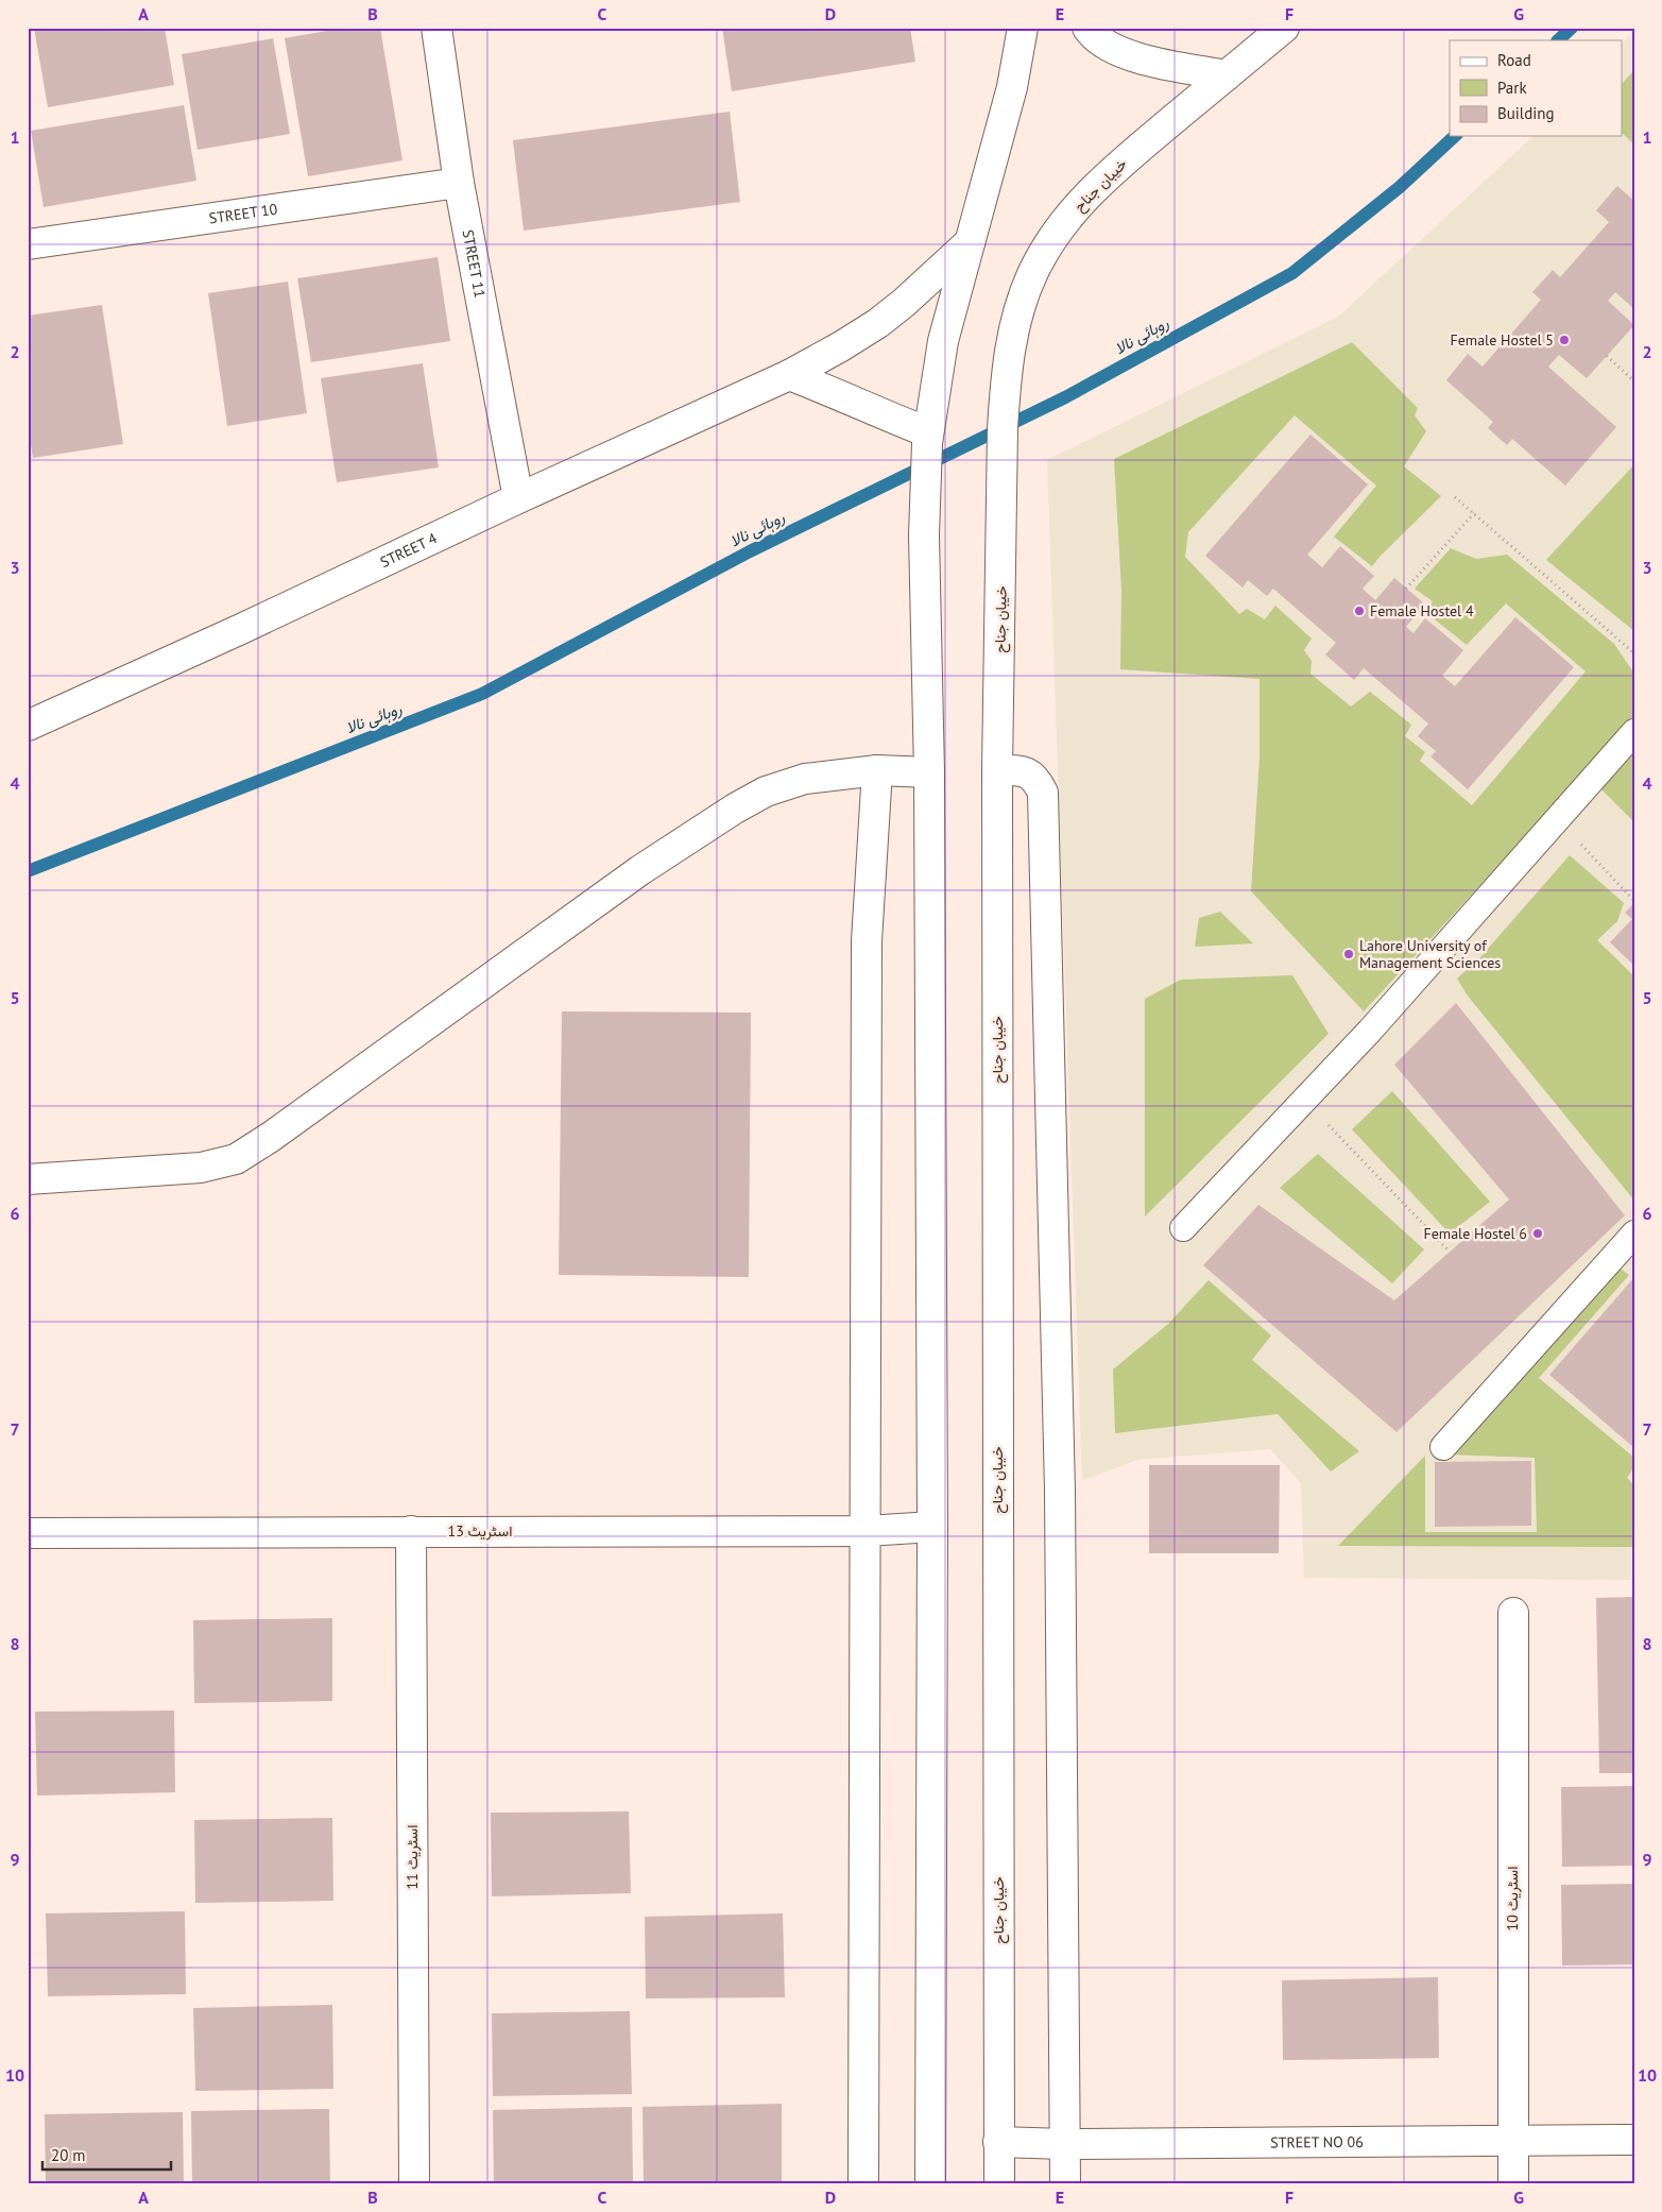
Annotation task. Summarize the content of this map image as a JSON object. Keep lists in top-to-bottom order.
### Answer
{
  "streets": {
    "street": [
      "خیبان جناح",
      "STREET 10",
      "STREET 11",
      "STREET 4",
      "اسٹریٹ 13",
      "اسٹریٹ 11",
      "اسٹریٹ 10",
      "STREET NO 06"
    ]
  },
  "crossings": [
    ["خیبان جناح", "STREET NO 06"],
    ["STREET 10", "STREET 11"],
    ["STREET 11", "STREET 4"],
    ["اسٹریٹ 13", "اسٹریٹ 11"],
    ["اسٹریٹ 10", "STREET NO 06"]
  ],
  "water": ["روہائی نالا"],
  "places": [
    "Female Hostel 5",
    "Female Hostel 4",
    "Lahore University of Management Sciences",
    "Female Hostel 6"
  ],
  "legend": ["Road", "Park", "Building"],
  "scale_bar": "20 m",
  "grid": {
    "columns": [
      "A",
      "B",
      "C",
      "D",
      "E",
      "F",
      "G"
    ],
    "rows": [
      "1",
      "2",
      "3",
      "4",
      "5",
      "6",
      "7",
      "8",
      "9",
      "10"
    ]
  }
}
